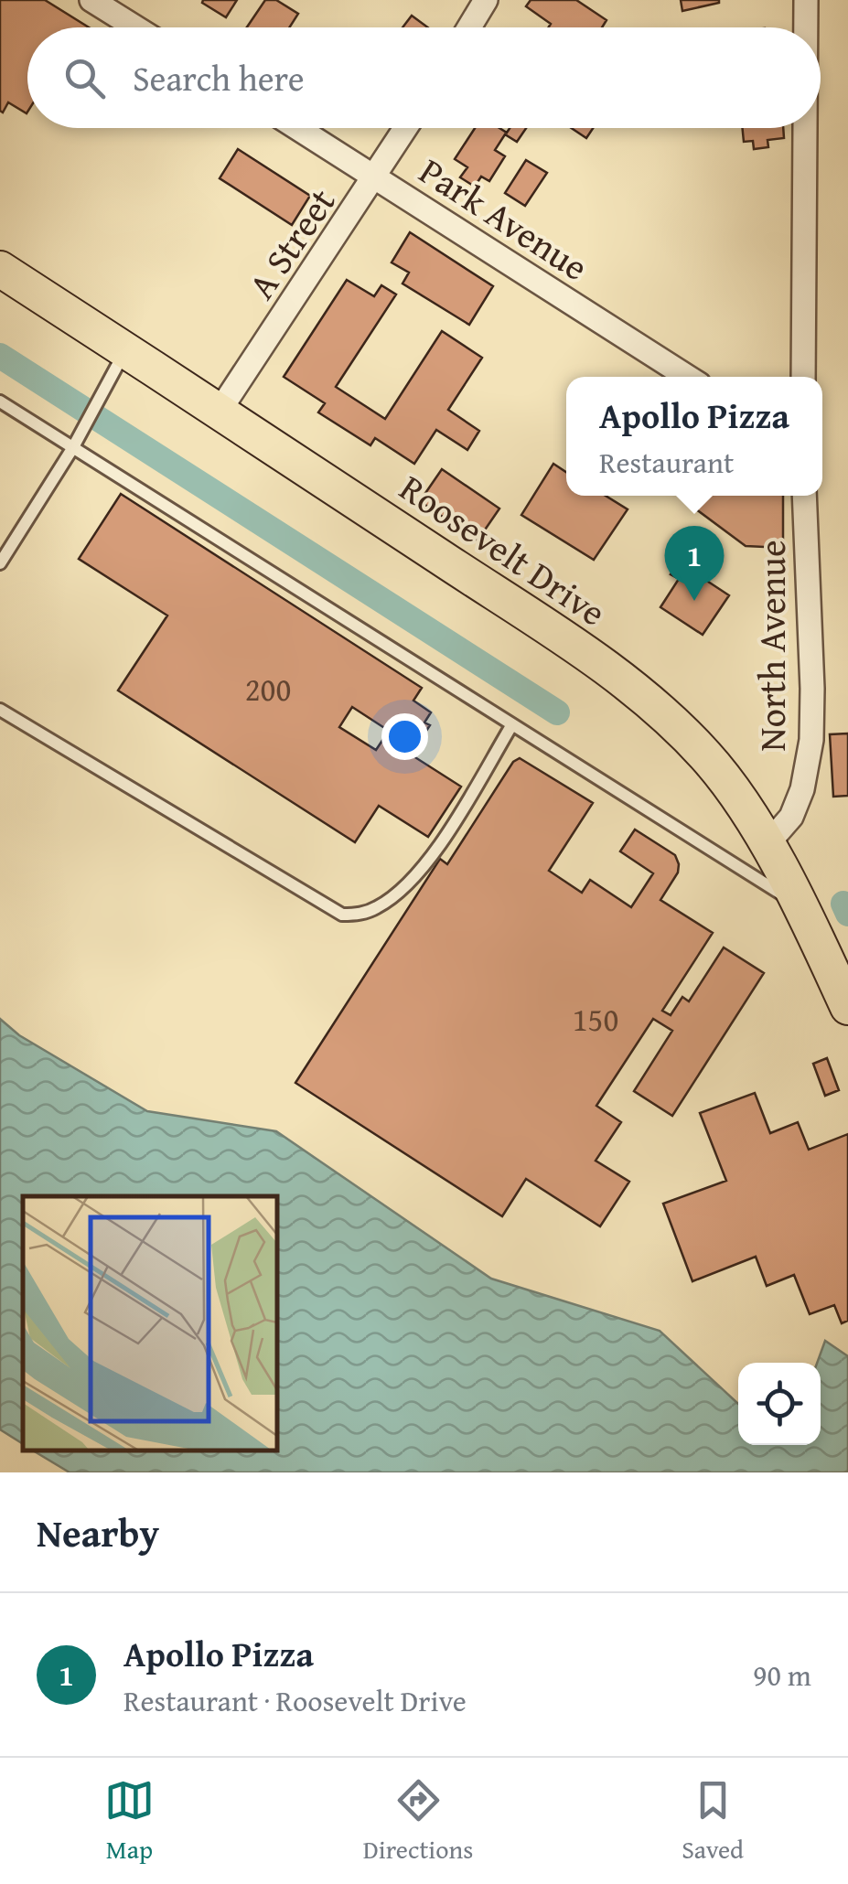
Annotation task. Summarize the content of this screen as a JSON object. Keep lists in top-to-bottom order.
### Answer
{
  "streets": {
    "main road": ["Roosevelt Drive"],
    "street": ["Park Avenue", "A Street", "North Avenue"]
  },
  "crossings": [
    ["Park Avenue", "A Street"],
    ["A Street", "Roosevelt Drive"],
    ["Roosevelt Drive", "North Avenue"]
  ],
  "house_numbers": ["200", "150"],
  "page": {
    "search": "Search here",
    "popup": ["Apollo Pizza", "Restaurant"],
    "pins": "1",
    "heading": "Nearby",
    "list": [
      {
        "mark": "1",
        "name": "Apollo Pizza",
        "note": "Restaurant · Roosevelt Drive",
        "value": "90 m"
      }
    ],
    "nav": ["Map", "Directions", "Saved"]
  }
}
